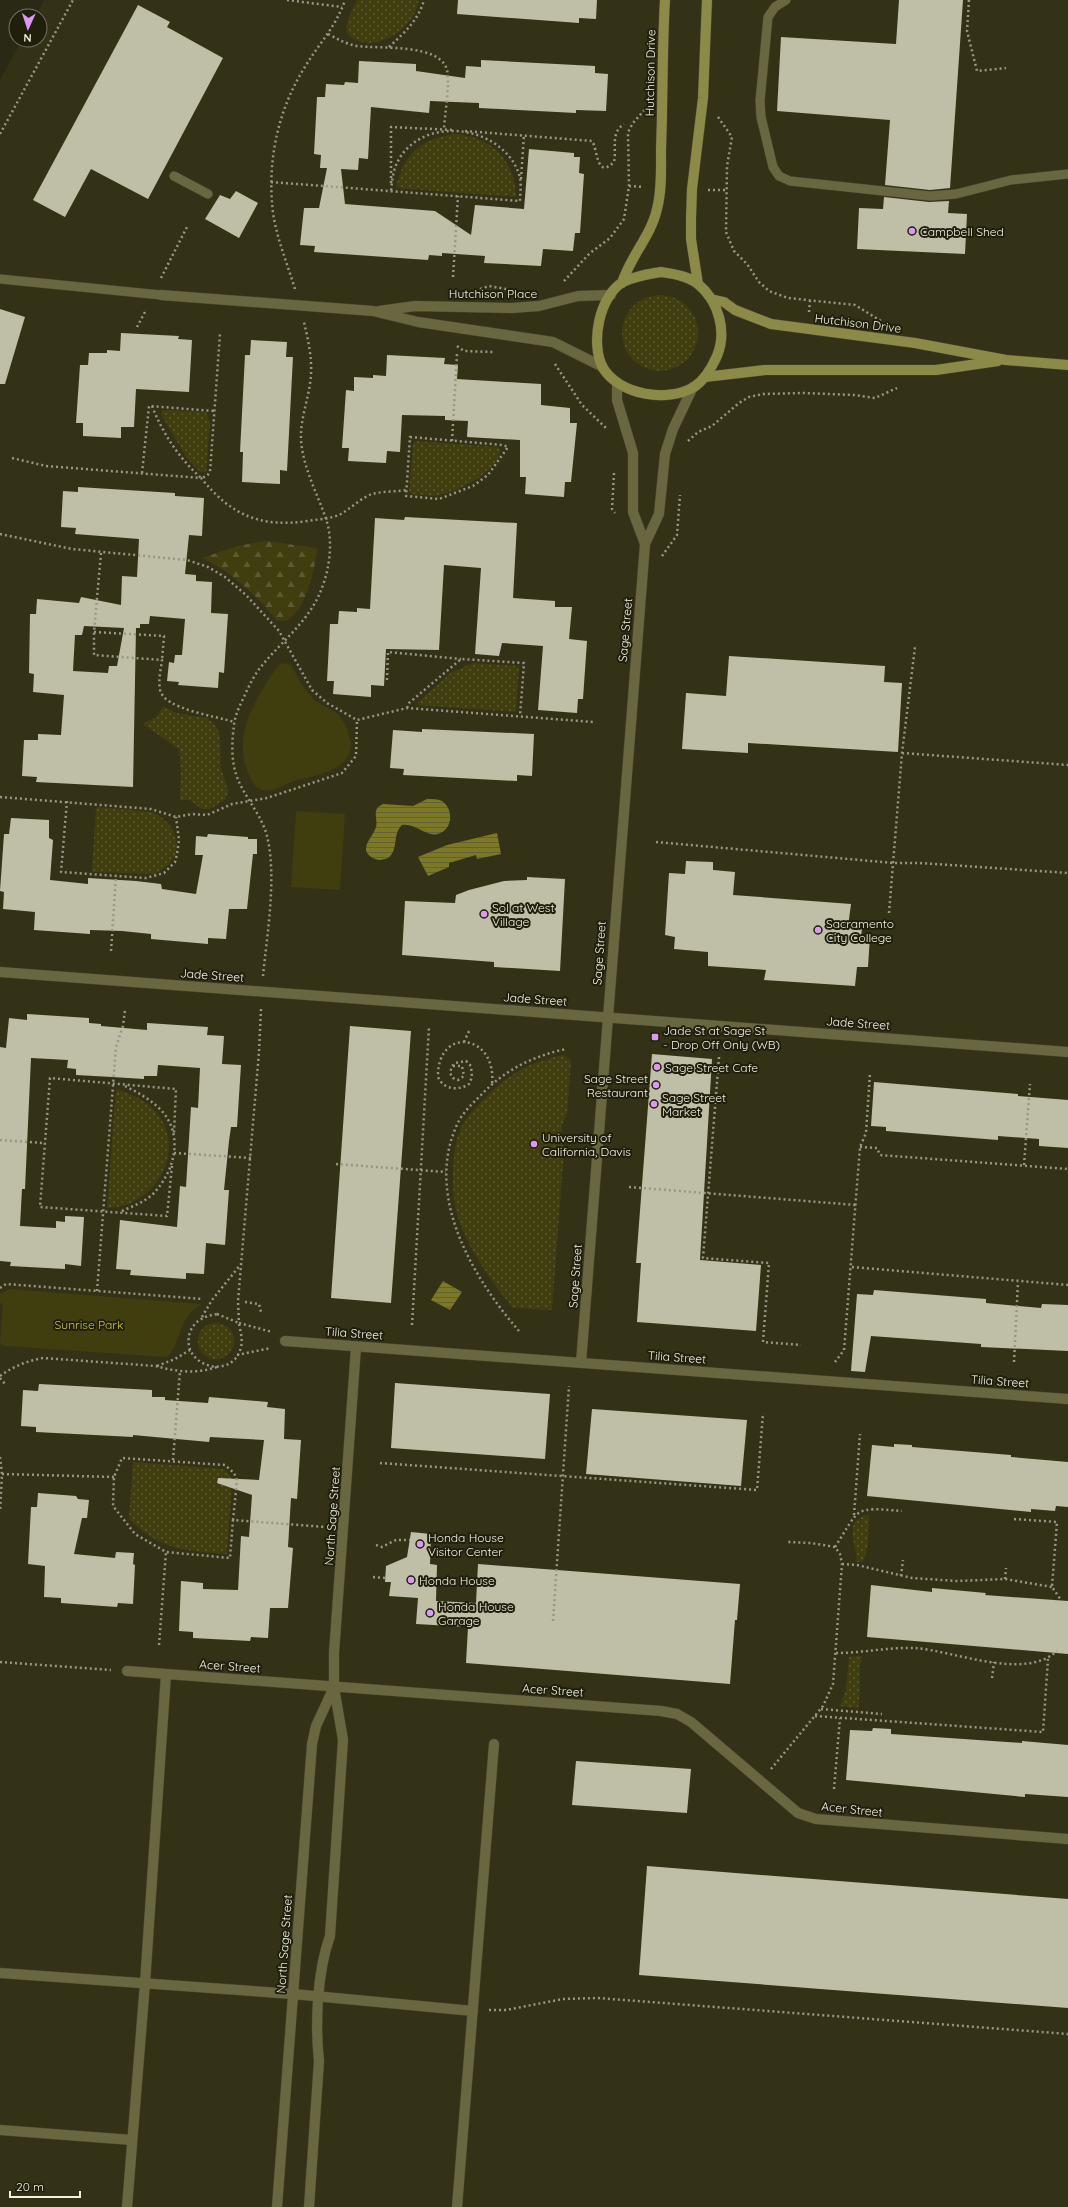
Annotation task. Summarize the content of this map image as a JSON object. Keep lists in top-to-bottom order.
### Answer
{
  "streets": {
    "street": [
      "Hutchison Drive",
      "Hutchison Place",
      "Sage Street",
      "Jade Street",
      "Tilia Street",
      "North Sage Street",
      "Acer Street"
    ]
  },
  "crossings": [
    ["Hutchison Drive", "Hutchison Place"],
    ["Hutchison Drive", "Sage Street"],
    ["Hutchison Place", "Sage Street"],
    ["Sage Street", "Jade Street"],
    ["Sage Street", "Tilia Street"],
    ["Tilia Street", "North Sage Street"],
    ["North Sage Street", "Acer Street"]
  ],
  "parks": ["Sunrise Park"],
  "places": {
    "other": [
      "Campbell Shed",
      "Sol at West Village",
      "Sacramento City College",
      "Sage Street Cafe",
      "Sage Street Restaurant",
      "Sage Street Market",
      "University of California, Davis",
      "Honda House Visitor Center",
      "Honda House",
      "Honda House Garage"
    ],
    "transit": ["Jade St at Sage St - Drop Off Only (WB)"]
  },
  "scale_bar": "20 m",
  "north": "bottom"
}
